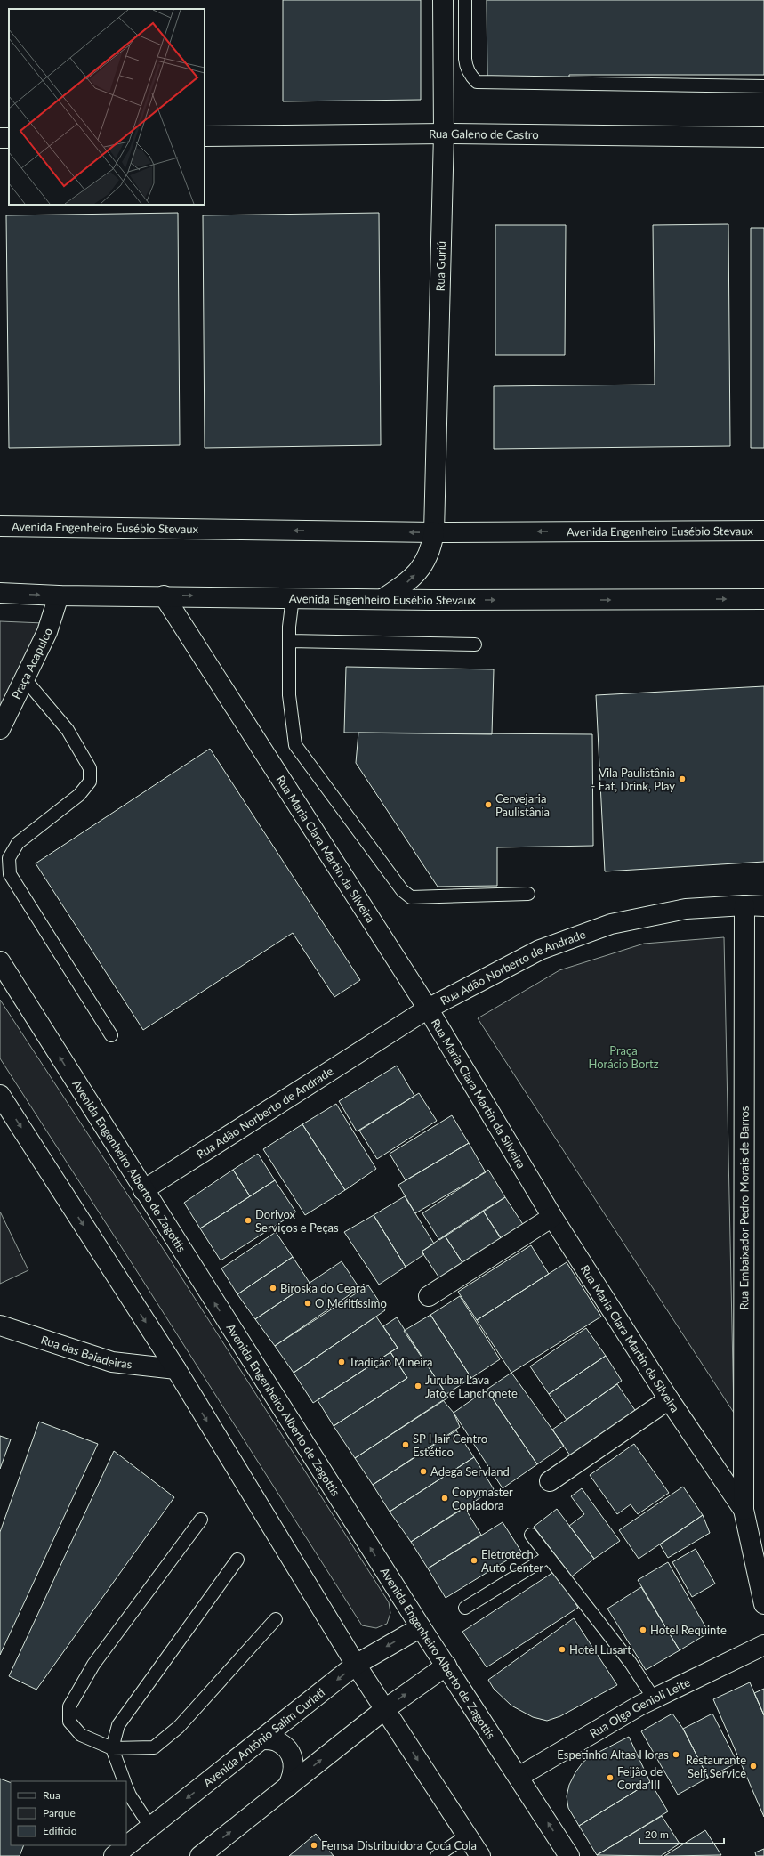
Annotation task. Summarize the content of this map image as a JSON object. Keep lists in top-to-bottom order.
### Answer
{
  "streets": {
    "street": [
      "Rua Galeno de Castro",
      "Rua Guriú",
      "Avenida Engenheiro Eusébio Stevaux",
      "Praça Acapulco",
      "Rua Maria Clara Martin da Silveira",
      "Rua Adão Norberto de Andrade",
      "Avenida Engenheiro Alberto de Zagottis",
      "Rua Embaixador Pedro Morais de Barros",
      "Rua das Baiadeiras",
      "Rua Olga Genioli Leite",
      "Avenida Antônio Salim Curiati"
    ]
  },
  "crossings": [
    ["Rua Galeno de Castro", "Rua Guriú"],
    ["Rua Guriú", "Avenida Engenheiro Eusébio Stevaux"],
    ["Avenida Engenheiro Eusébio Stevaux", "Praça Acapulco"],
    ["Avenida Engenheiro Eusébio Stevaux", "Rua Maria Clara Martin da Silveira"],
    ["Rua Maria Clara Martin da Silveira", "Rua Adão Norberto de Andrade"],
    ["Rua Maria Clara Martin da Silveira", "Rua Embaixador Pedro Morais de Barros"],
    ["Rua Adão Norberto de Andrade", "Avenida Engenheiro Alberto de Zagottis"],
    ["Rua Adão Norberto de Andrade", "Rua Embaixador Pedro Morais de Barros"],
    ["Avenida Engenheiro Alberto de Zagottis", "Rua Olga Genioli Leite"],
    ["Avenida Engenheiro Alberto de Zagottis", "Avenida Antônio Salim Curiati"]
  ],
  "parks": ["Praça Horácio Bortz"],
  "places": [
    "Vila Paulistânia - Eat, Drink, Play",
    "Cervejaria Paulistânia",
    "Dorivox Serviços e Peças",
    "Biroska do Ceará",
    "O Meritíssimo",
    "Tradição Mineira",
    "Jurubar Lava Jato e Lanchonete",
    "SP Hair Centro Estético",
    "Adega Servland",
    "Copymaster Copiadora",
    "Eletrotech Auto Center",
    "Hotel Requinte",
    "Hotel Lusart",
    "Espetinho Altas Horas",
    "Restaurante Self Service",
    "Feijão de Corda III",
    "Femsa Distribuidora Coca Cola"
  ],
  "legend": ["Rua", "Parque", "Edifício"],
  "scale_bar": "20 m"
}
